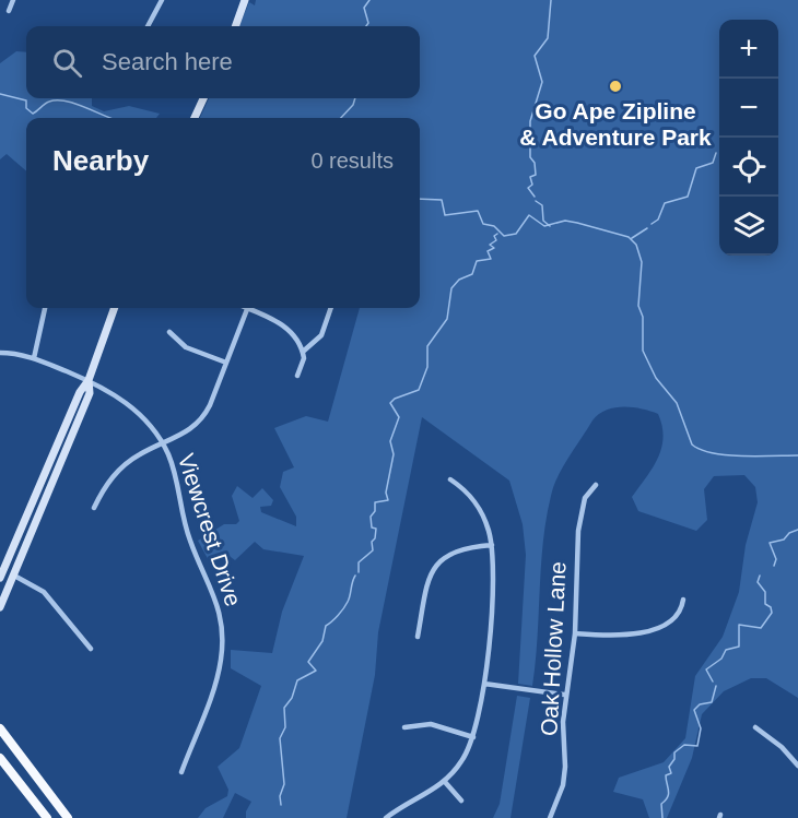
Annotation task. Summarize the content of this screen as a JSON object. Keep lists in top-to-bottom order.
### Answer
{
  "streets": {
    "street": ["Viewcrest Drive", "Oak Hollow Lane"]
  },
  "places": ["Go Ape Zipline & Adventure Park"],
  "page": {
    "map_buttons": ["+", "−"],
    "search": "Search here",
    "heading": ["Nearby", "0 results"]
  }
}
